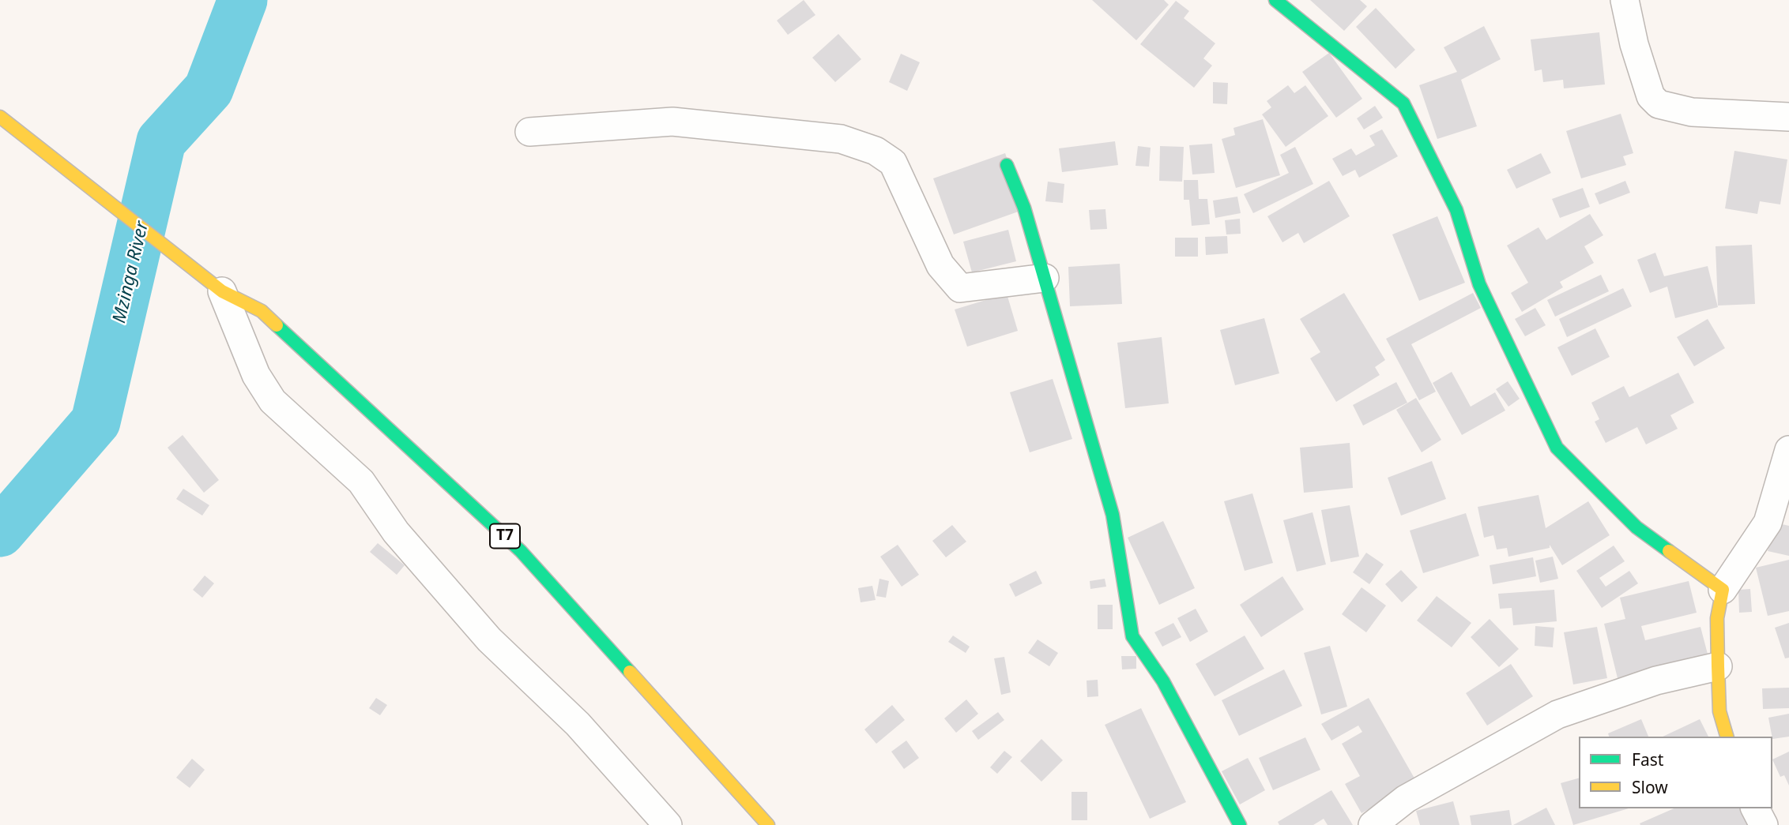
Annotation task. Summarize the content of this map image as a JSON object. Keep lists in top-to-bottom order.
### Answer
{
  "streets": {
    "main road": ["T7"]
  },
  "water": ["Mzinga River"],
  "legend": ["Fast", "Slow"]
}
